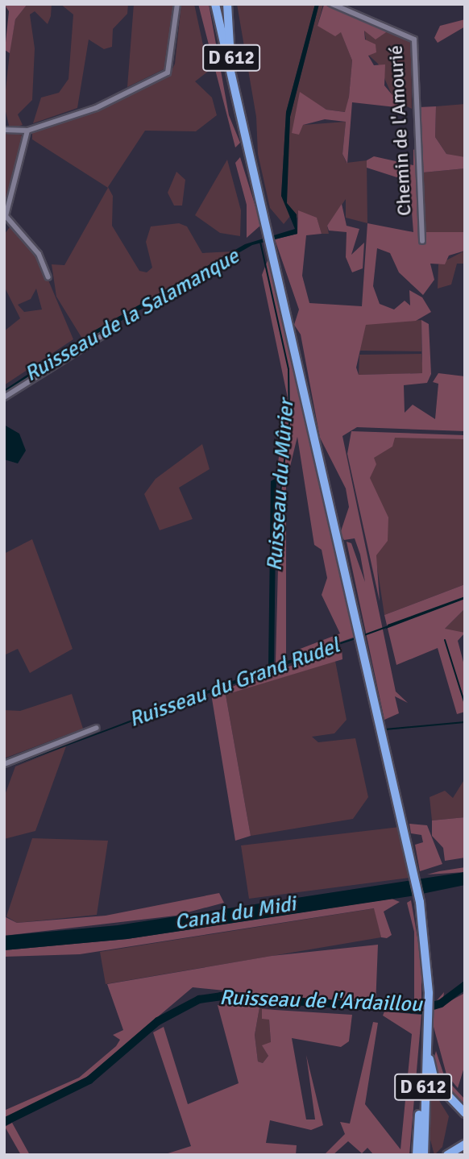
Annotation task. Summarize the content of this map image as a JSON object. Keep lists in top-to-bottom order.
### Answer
{
  "streets": {
    "highway": ["D 612"],
    "street": ["Chemin de l'Amourié"]
  },
  "water": [
    "Ruisseau de la Salamanque",
    "Ruisseau du Mûrier",
    "Ruisseau du Grand Rudel",
    "Canal du Midi",
    "Ruisseau de l'Ardaillou"
  ]
}
